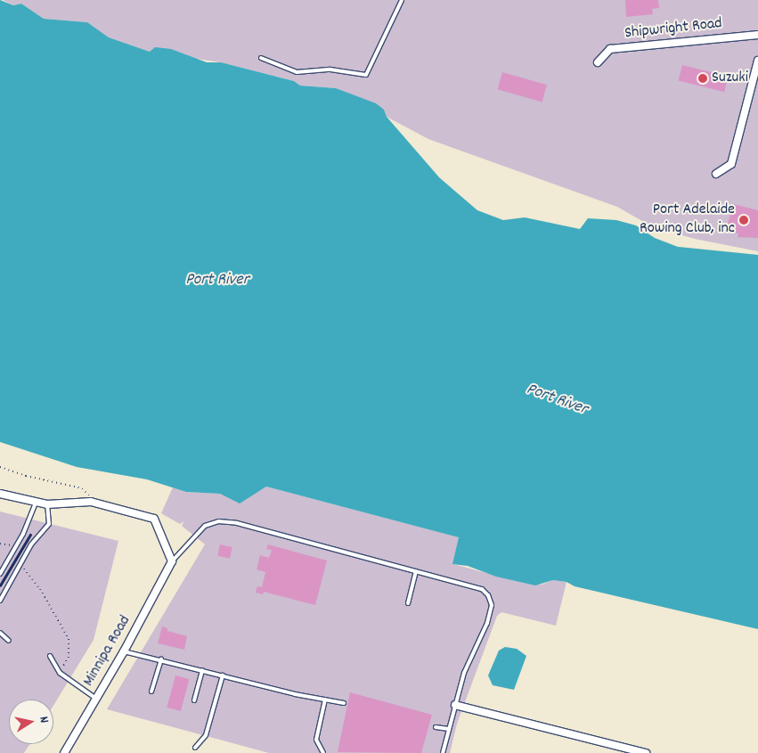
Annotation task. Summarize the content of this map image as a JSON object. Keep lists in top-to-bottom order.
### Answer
{
  "streets": {
    "street": ["Shipwright Road", "Minnipa Road"]
  },
  "water": ["Port River"],
  "places": ["Suzuki", "Port Adelaide Rowing Club, inc"],
  "north": "right"
}
